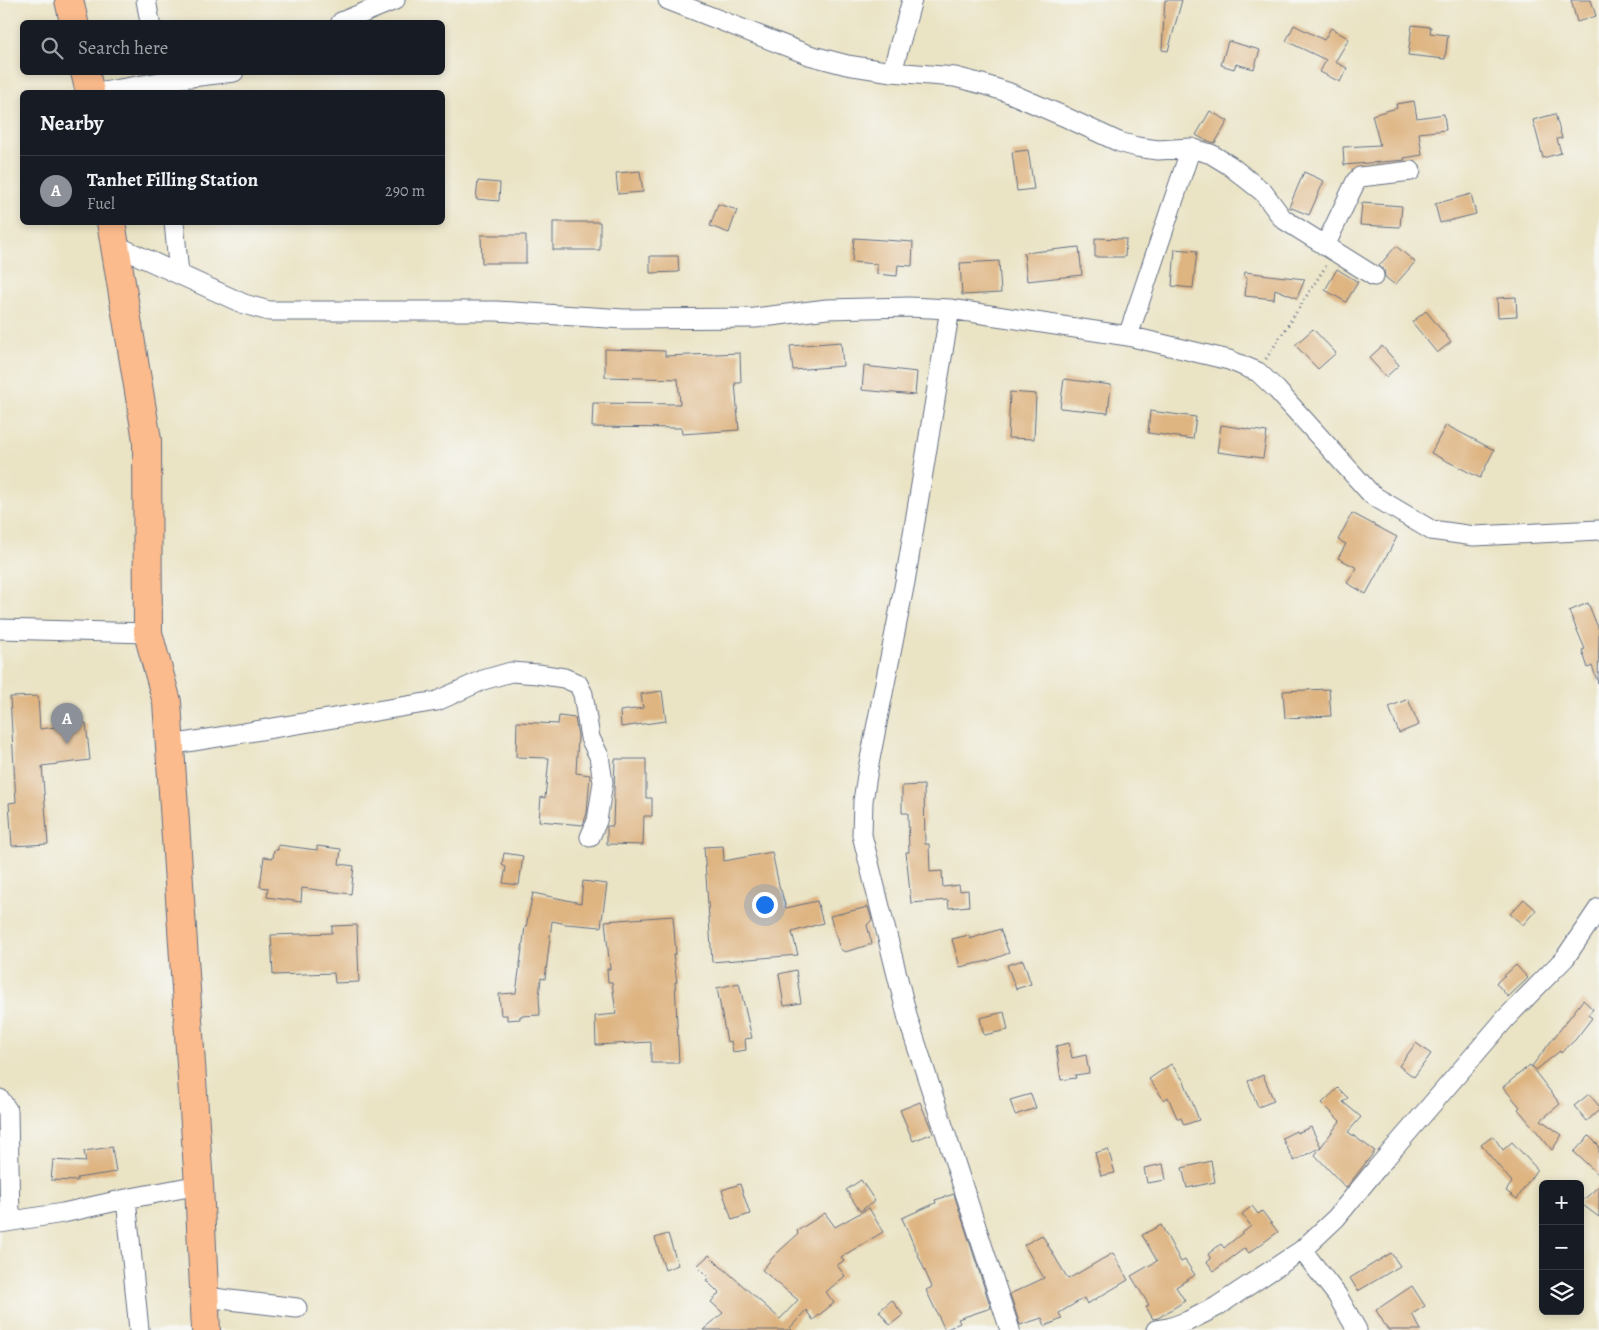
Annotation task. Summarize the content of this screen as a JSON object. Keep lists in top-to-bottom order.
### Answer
{
  "page": {
    "search": "Search here",
    "heading": "Nearby",
    "list": [
      {
        "mark": "A",
        "name": "Tanhet Filling Station",
        "note": "Fuel",
        "value": "290 m"
      }
    ],
    "pins": "A",
    "map_buttons": ["+", "−"]
  }
}
